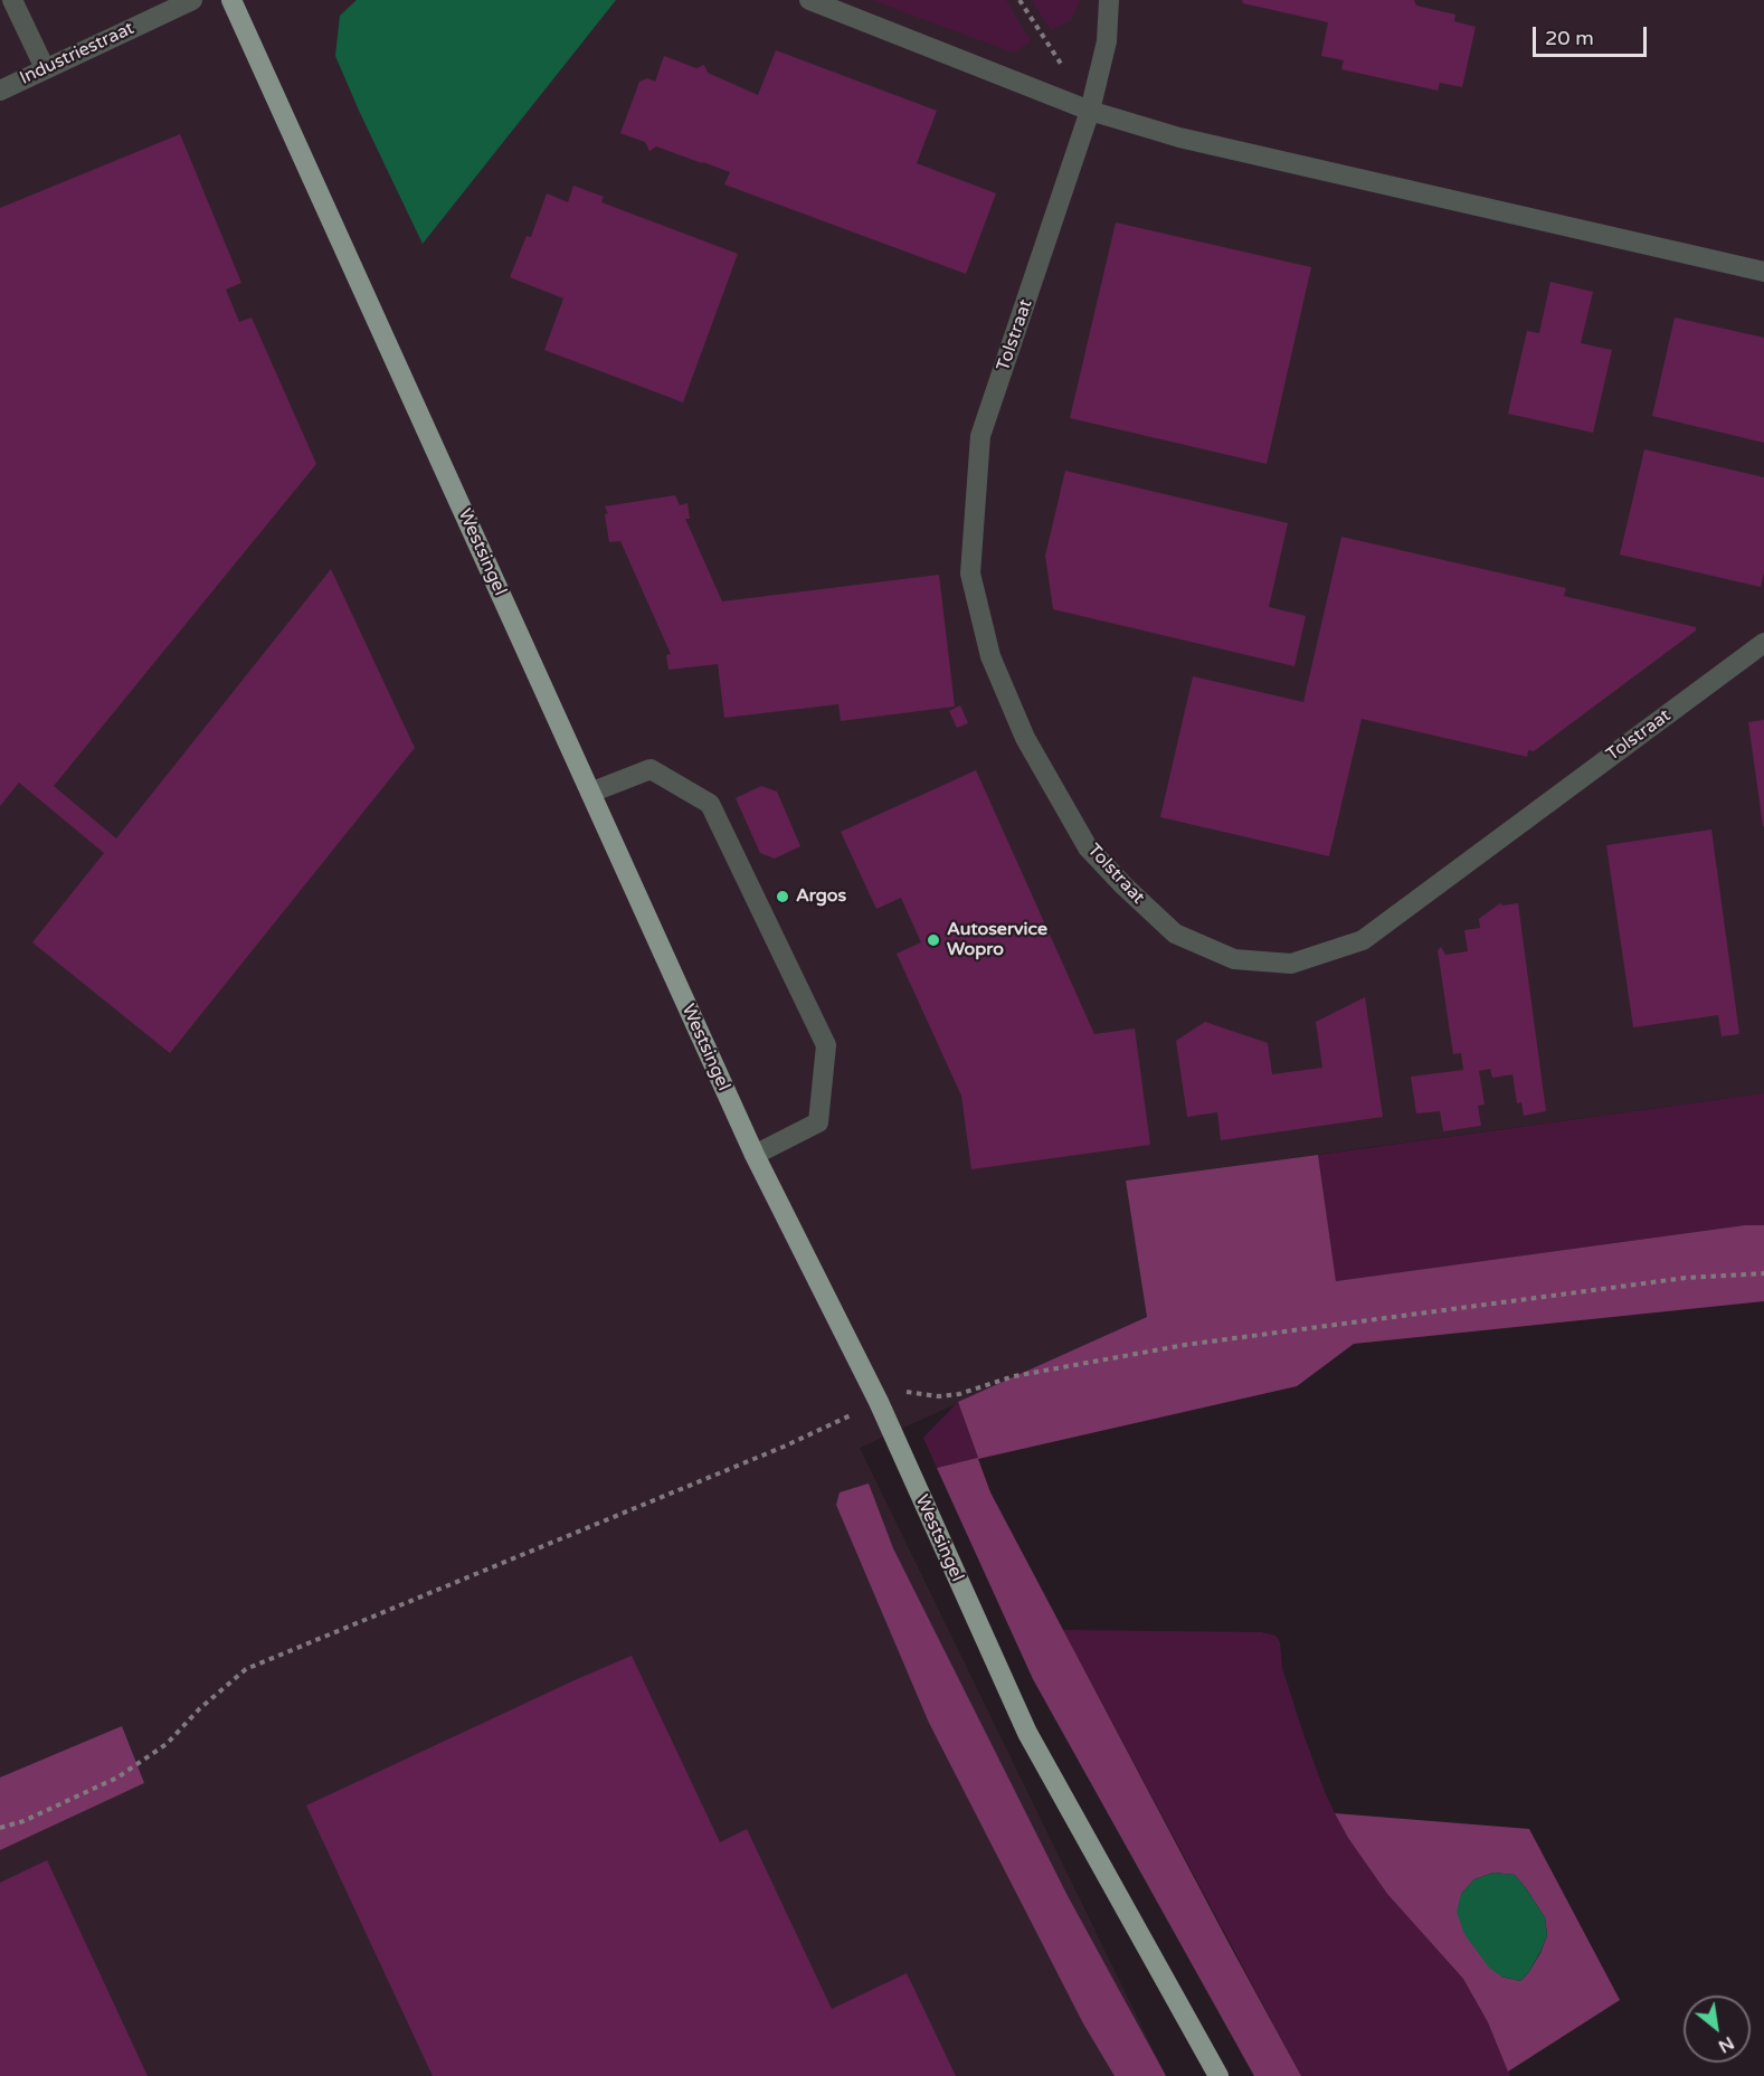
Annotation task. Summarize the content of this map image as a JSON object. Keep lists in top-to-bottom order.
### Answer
{
  "streets": {
    "main road": ["Westsingel"],
    "street": ["Industriestraat", "Tolstraat"]
  },
  "places": ["Argos", "Autoservice Wopro"],
  "scale_bar": "20 m",
  "north": "bottom right"
}
